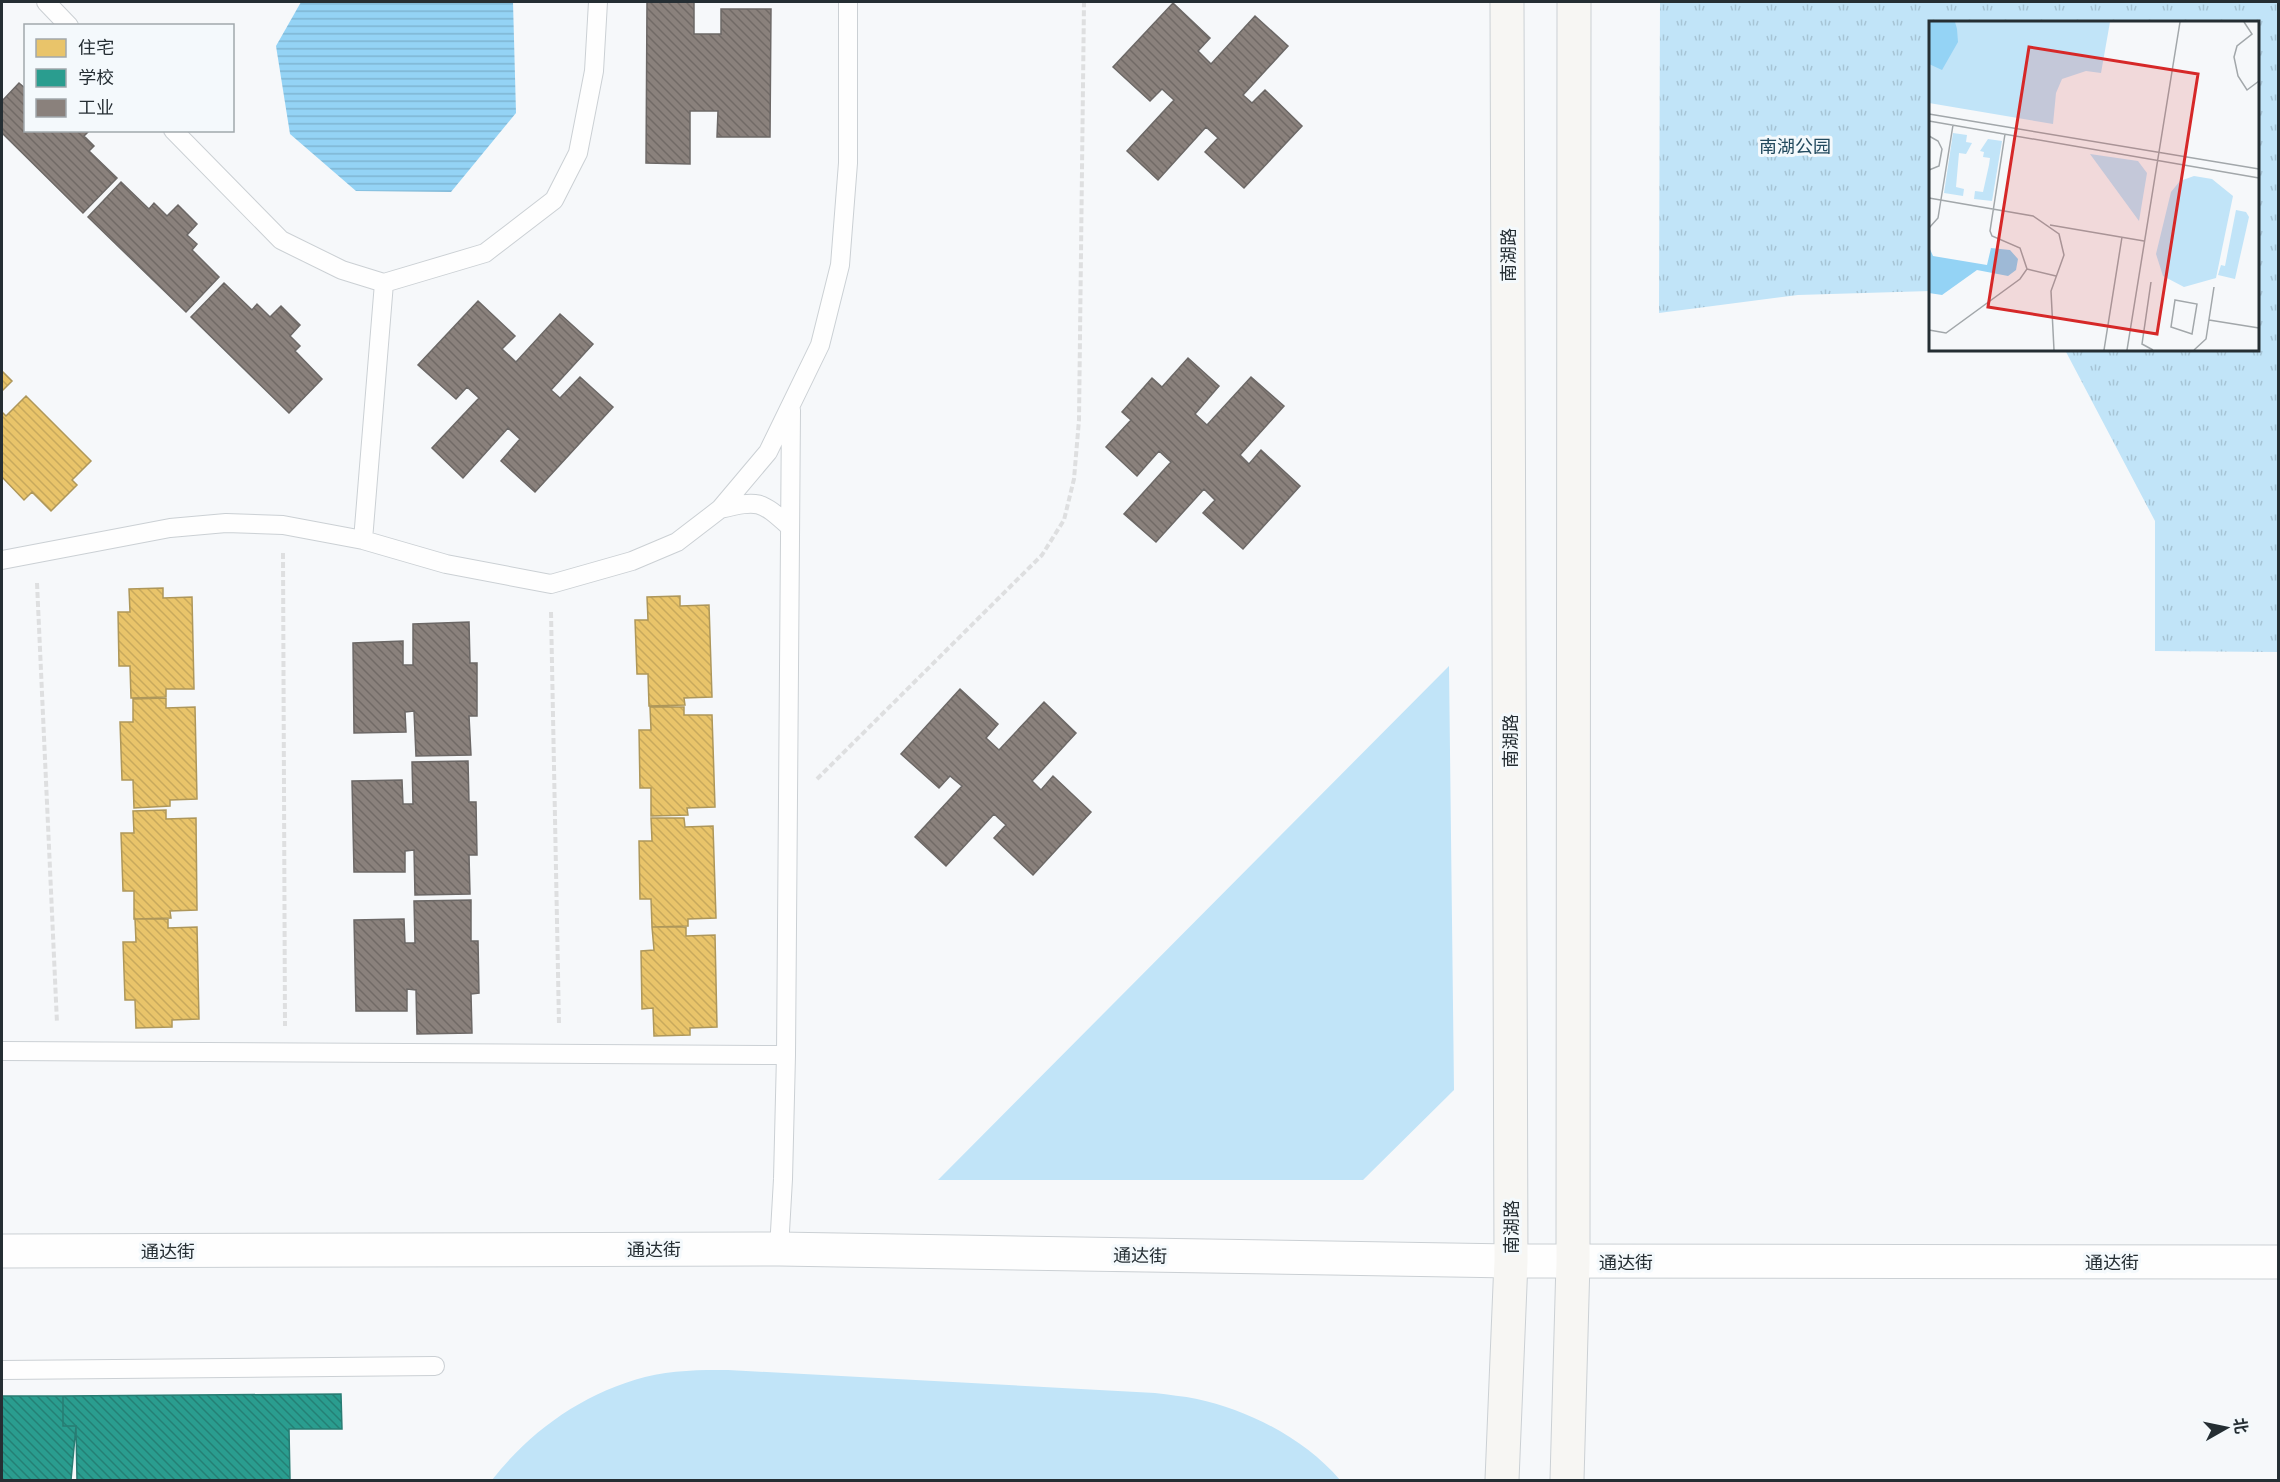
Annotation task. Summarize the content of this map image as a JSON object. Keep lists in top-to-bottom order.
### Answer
{
  "streets": {
    "main road": ["南湖路"],
    "street": ["通达街"]
  },
  "crossings": [
    ["南湖路", "通达街"]
  ],
  "parks": ["南湖公园"],
  "legend": ["住宅", "学校", "工业"],
  "north": "right"
}
